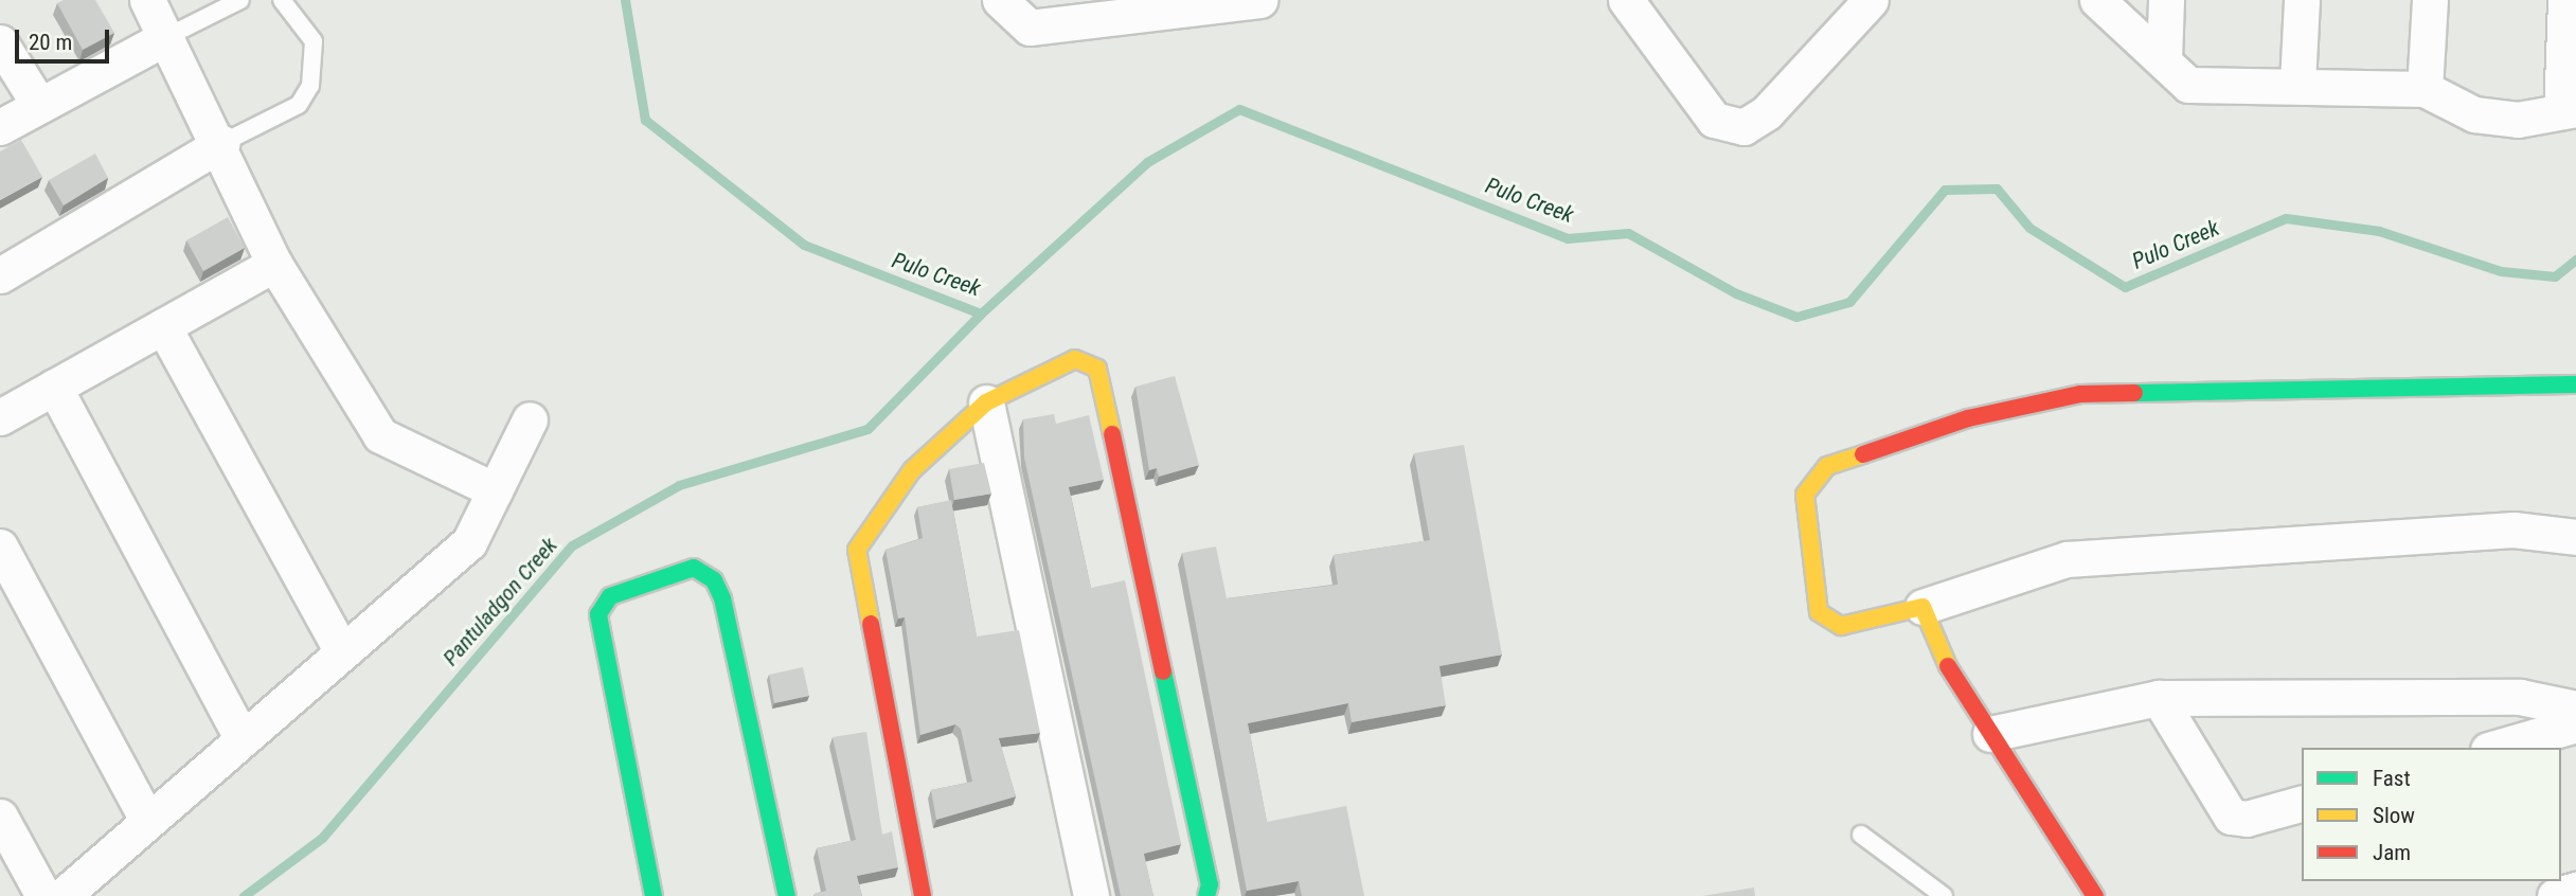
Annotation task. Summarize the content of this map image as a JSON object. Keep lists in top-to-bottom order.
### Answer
{
  "water": ["Pulo Creek", "Pantuladgon Creek"],
  "legend": ["Fast", "Slow", "Jam"],
  "scale_bar": "20 m"
}
